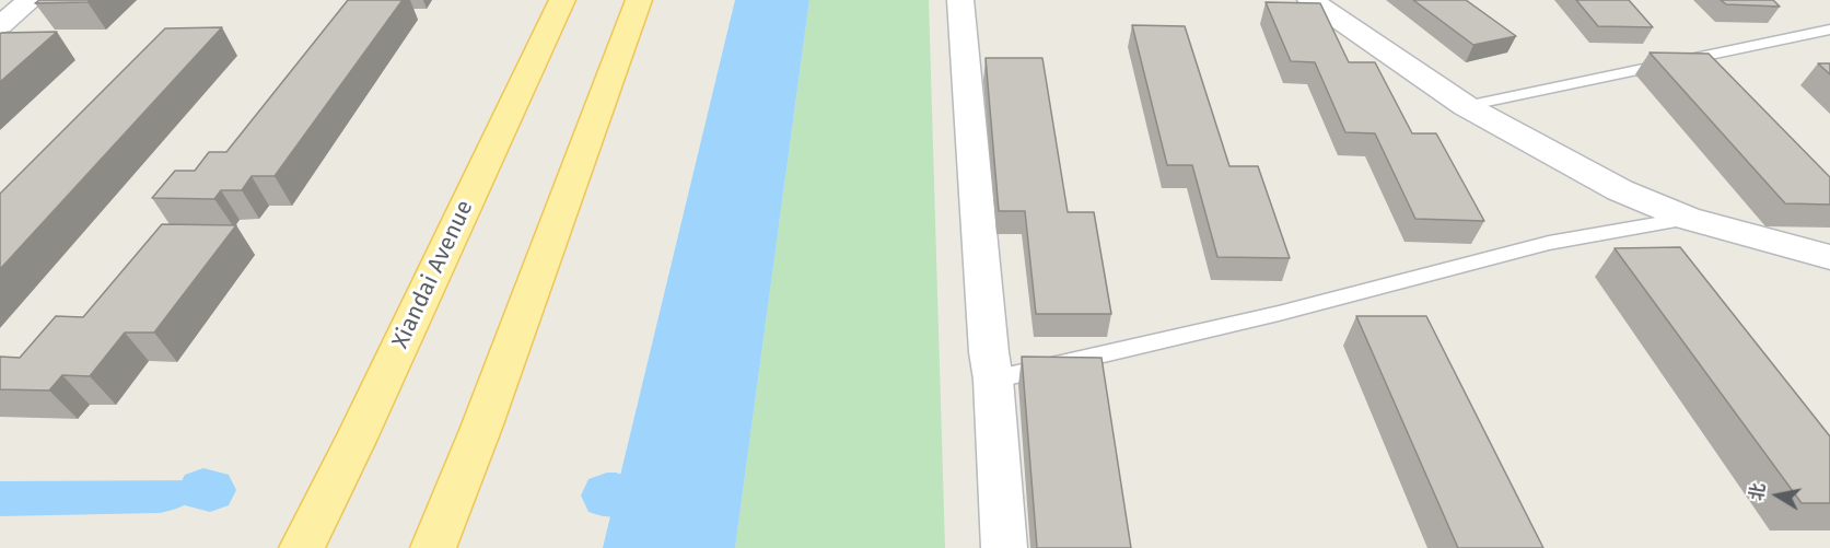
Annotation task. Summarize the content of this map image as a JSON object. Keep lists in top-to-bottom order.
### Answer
{
  "streets": {
    "main road": ["Xiandai Avenue"]
  },
  "north": "left"
}
